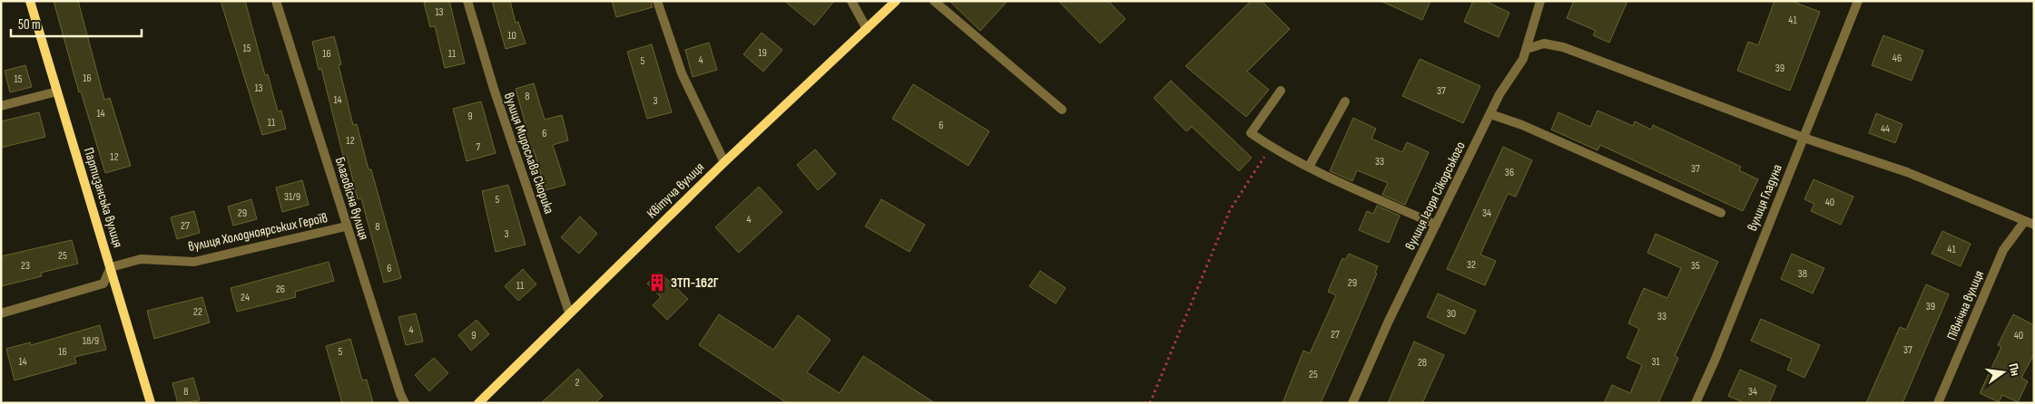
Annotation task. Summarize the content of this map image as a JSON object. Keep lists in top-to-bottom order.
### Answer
{
  "streets": {
    "street": [
      "вулиця Мирослава Скорика",
      "Квітуча вулиця",
      "вулиця Ігоря Сікорського",
      "Партизанська вулиця",
      "вулиця Гладуна",
      "Благовісна вулиця",
      "вулиця Холодноярських Героїв",
      "Північна вулиця"
    ]
  },
  "crossings": [
    ["вулиця Мирослава Скорика", "Квітуча вулиця"],
    ["Партизанська вулиця", "вулиця Холодноярських Героїв"],
    ["Благовісна вулиця", "вулиця Холодноярських Героїв"]
  ],
  "places": {
    "building": ["ЗТП-162Г"]
  },
  "house_numbers": [
    "13",
    "41",
    "10",
    "15",
    "19",
    "16",
    "11",
    "46",
    "4",
    "5",
    "39",
    "16",
    "15",
    "13",
    "37",
    "8",
    "14",
    "3",
    "14",
    "9",
    "11",
    "6",
    "44",
    "6",
    "12",
    "7",
    "12",
    "33",
    "37",
    "36",
    "31/9",
    "5",
    "40",
    "29",
    "34",
    "4",
    "27",
    "8",
    "3",
    "41",
    "25",
    "32",
    "23",
    "35",
    "6",
    "38",
    "29",
    "11",
    "26",
    "24",
    "39",
    "22",
    "30",
    "33",
    "4",
    "27",
    "9",
    "40",
    "18/9",
    "37",
    "16",
    "5",
    "14",
    "31",
    "28",
    "25",
    "2",
    "8",
    "34"
  ],
  "scale_bar": "50 m",
  "north": "right"
}
